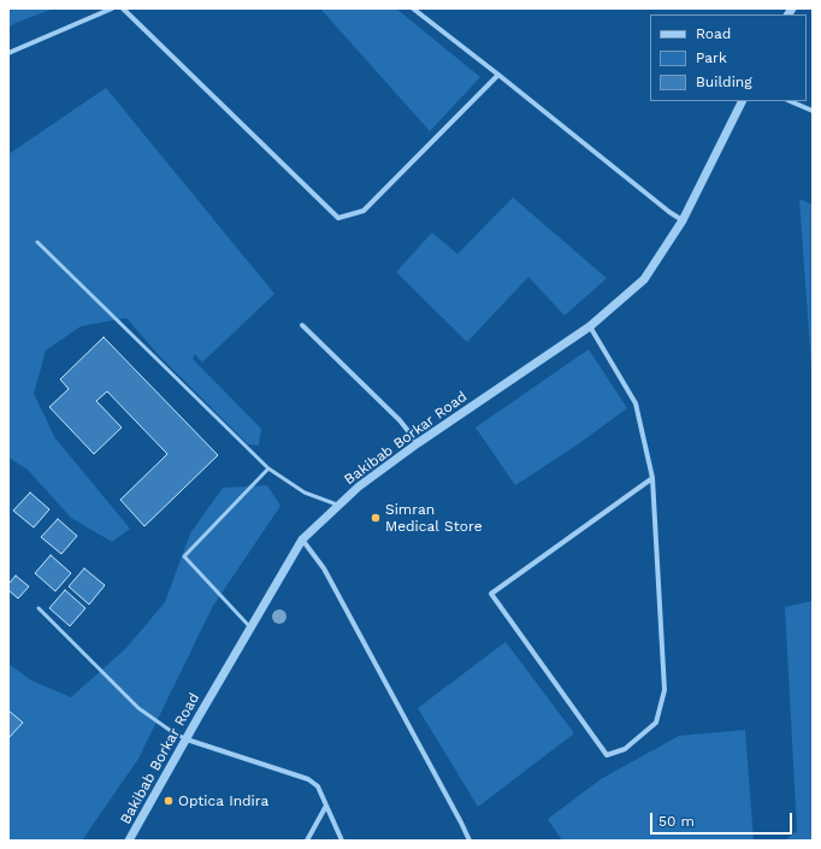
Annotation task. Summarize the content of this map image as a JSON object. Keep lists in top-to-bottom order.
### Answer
{
  "streets": {
    "street": ["Bakibab Borkar Road"]
  },
  "places": ["Simran Medical Store", "Optica Indira"],
  "legend": ["Road", "Park", "Building"],
  "scale_bar": "50 m"
}
